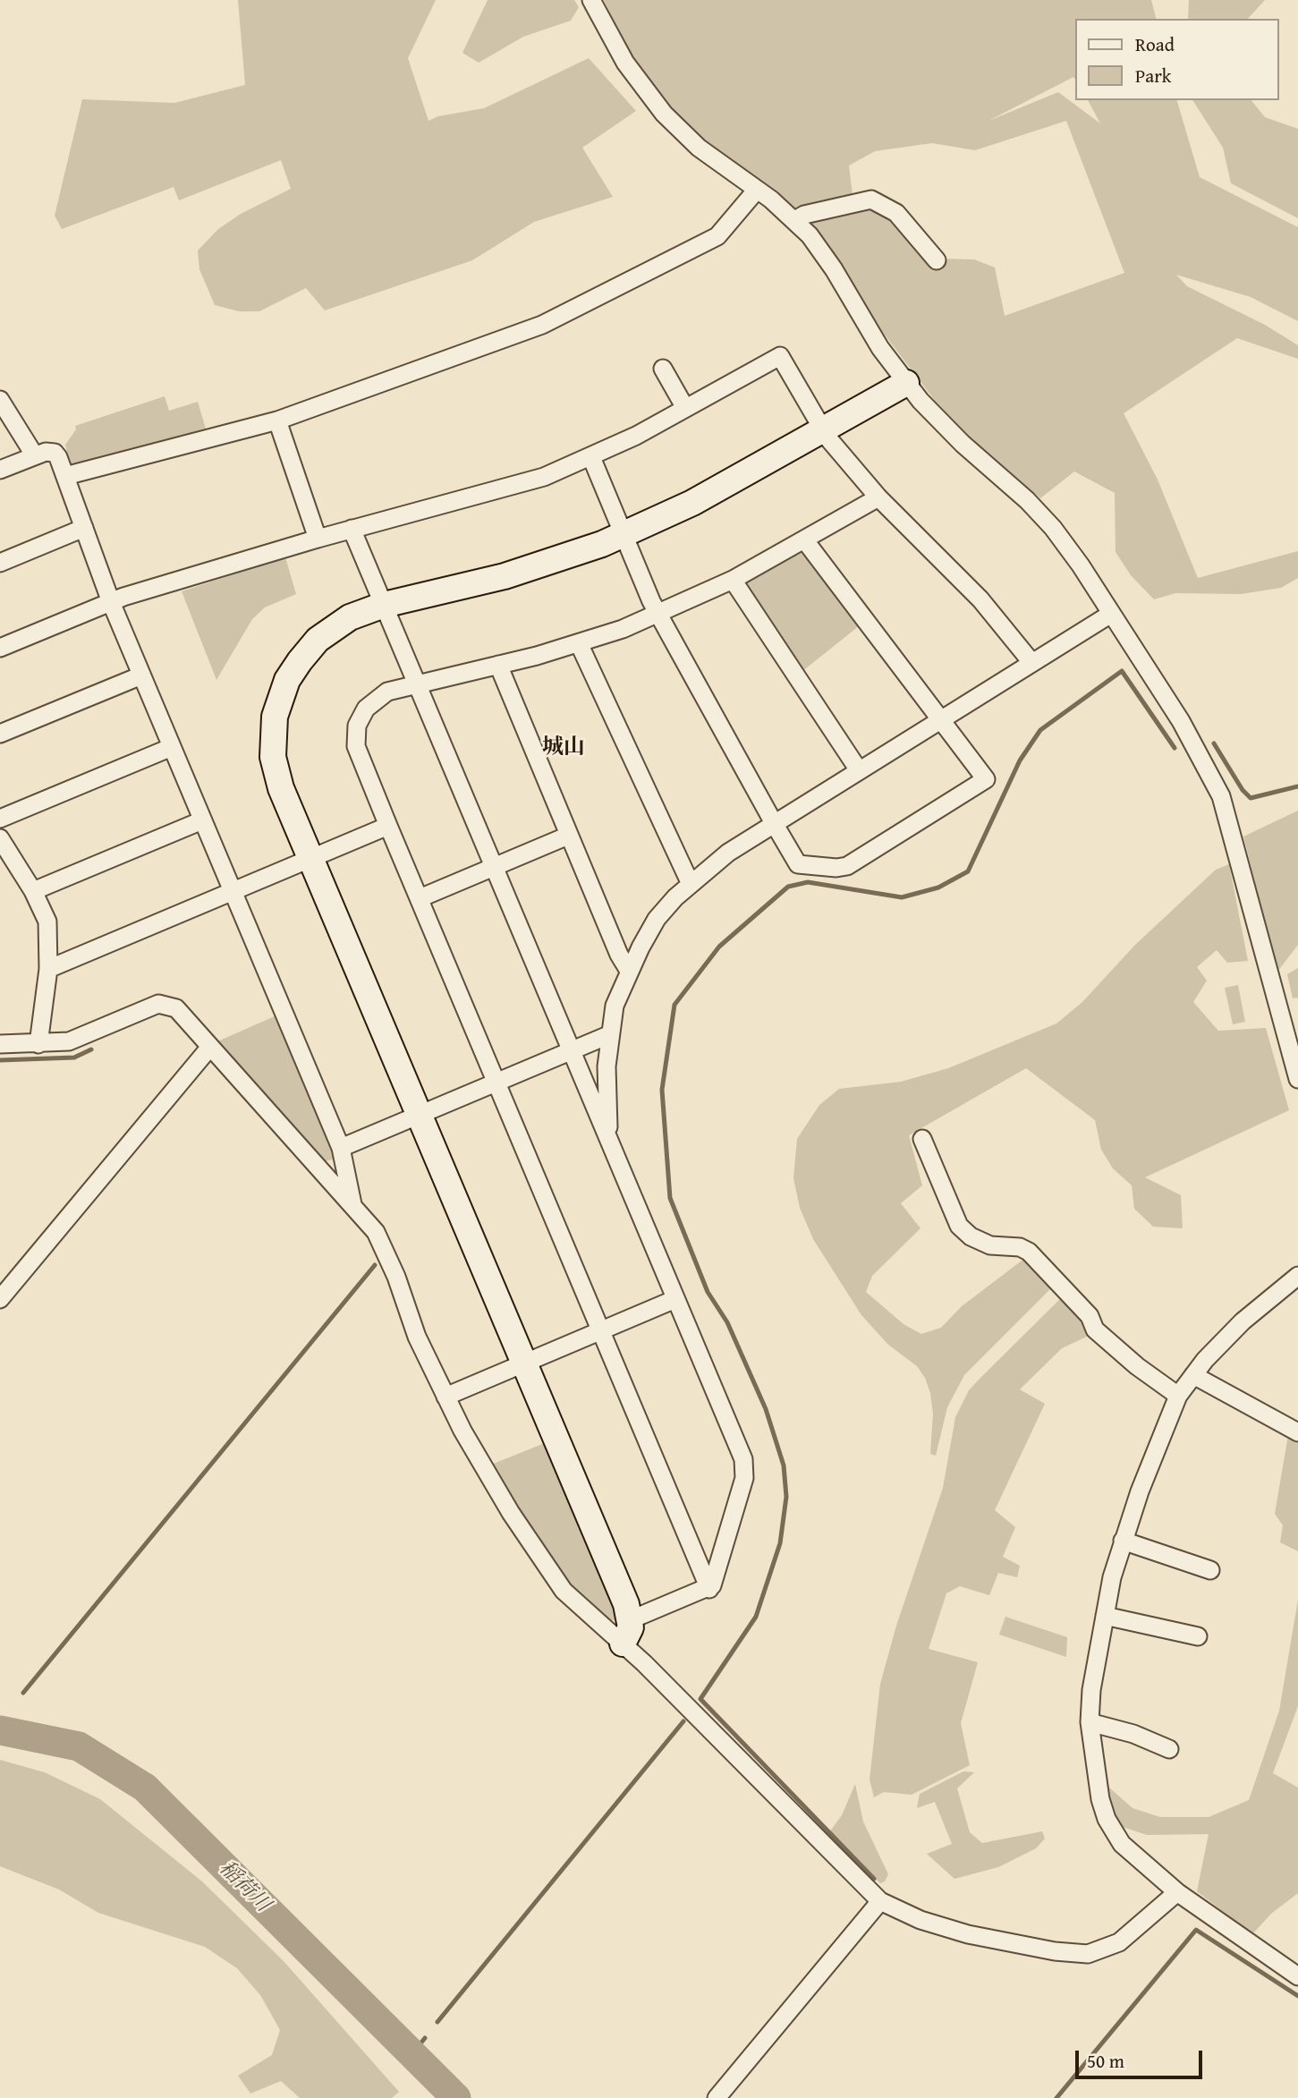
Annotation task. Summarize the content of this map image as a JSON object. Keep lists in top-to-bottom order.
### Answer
{
  "districts": ["城山"],
  "water": ["稲荷川"],
  "legend": ["Road", "Park"],
  "scale_bar": "50 m"
}
